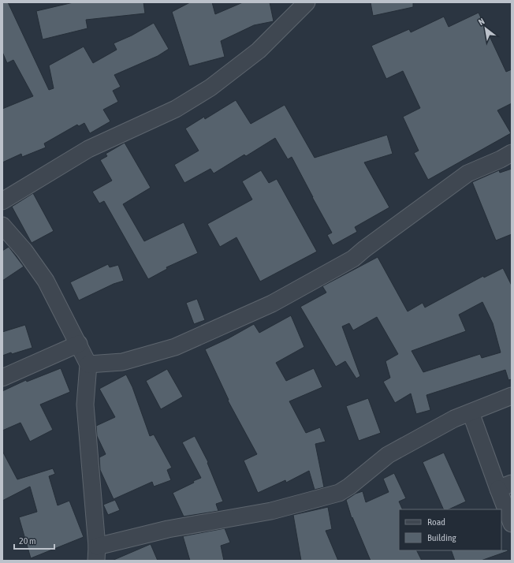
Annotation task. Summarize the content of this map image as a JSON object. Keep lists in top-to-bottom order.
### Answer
{
  "legend": ["Road", "Building"],
  "scale_bar": "20 m",
  "north": "top left"
}
